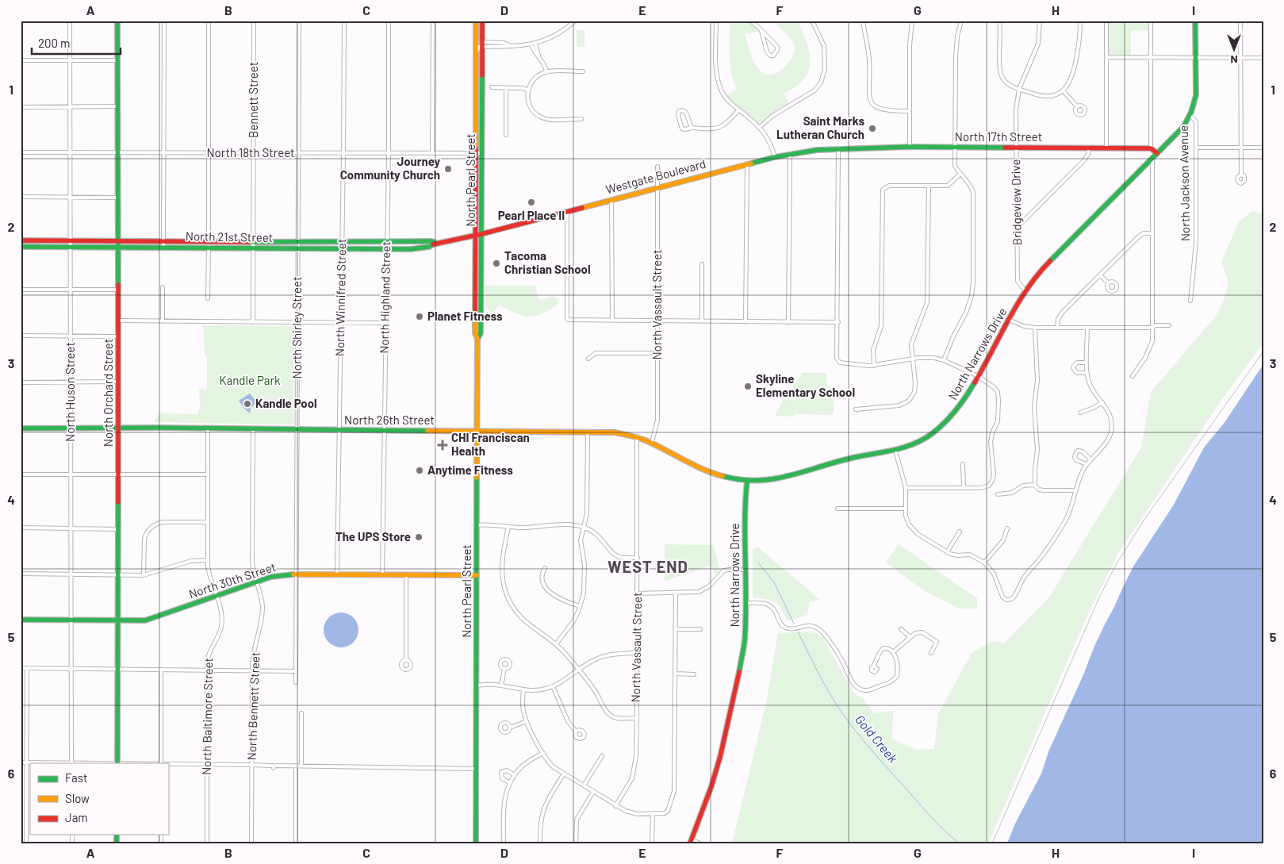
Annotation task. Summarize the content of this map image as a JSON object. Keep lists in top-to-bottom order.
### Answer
{
  "streets": {
    "main road": [
      "North 17th Street",
      "Westgate Boulevard",
      "North Pearl Street",
      "North Jackson Avenue",
      "North 21st Street",
      "North Narrows Drive",
      "North Orchard Street",
      "North 26th Street",
      "North 30th Street"
    ],
    "street": [
      "Bennett Street",
      "North 18th Street",
      "Bridgeview Drive",
      "North Winnifred Street",
      "North Highland Street",
      "North Vassault Street",
      "North Shirley Street",
      "North Huson Street",
      "North Bennett Street",
      "North Baltimore Street"
    ]
  },
  "crossings": [
    ["Bennett Street", "North 18th Street"],
    ["Bennett Street", "North 21st Street"],
    ["North 17th Street", "Westgate Boulevard"],
    ["North 17th Street", "Bridgeview Drive"],
    ["North 18th Street", "North Pearl Street"],
    ["North 18th Street", "North Winnifred Street"],
    ["North 18th Street", "North Highland Street"],
    ["North 18th Street", "North Shirley Street"],
    ["North 18th Street", "North Huson Street"],
    ["North 18th Street", "North Orchard Street"],
    ["Westgate Boulevard", "North Pearl Street"],
    ["Westgate Boulevard", "North 21st Street"],
    ["Westgate Boulevard", "North Vassault Street"],
    ["North Pearl Street", "North 21st Street"],
    ["North Pearl Street", "North 26th Street"],
    ["North Pearl Street", "North 30th Street"],
    ["North Jackson Avenue", "North Narrows Drive"],
    ["Bridgeview Drive", "North Narrows Drive"],
    ["North 21st Street", "North Winnifred Street"],
    ["North 21st Street", "North Highland Street"],
    ["North 21st Street", "North Shirley Street"],
    ["North 21st Street", "North Huson Street"],
    ["North 21st Street", "North Orchard Street"],
    ["North Winnifred Street", "North 26th Street"],
    ["North Winnifred Street", "North 30th Street"],
    ["North Highland Street", "North 26th Street"],
    ["North Highland Street", "North 30th Street"],
    ["North Vassault Street", "North 26th Street"],
    ["North Shirley Street", "North 26th Street"],
    ["North Shirley Street", "North 30th Street"],
    ["North Narrows Drive", "North 26th Street"],
    ["North Huson Street", "North 26th Street"],
    ["North Huson Street", "North 30th Street"],
    ["North Orchard Street", "North 26th Street"],
    ["North Orchard Street", "North 30th Street"],
    ["North 26th Street", "North Bennett Street"],
    ["North 26th Street", "North Baltimore Street"],
    ["North 30th Street", "North Bennett Street"],
    ["North 30th Street", "North Baltimore Street"]
  ],
  "districts": ["WEST END"],
  "water": ["Gold Creek"],
  "parks": ["Kandle Park"],
  "places": {
    "other": [
      "Saint Marks Lutheran Church",
      "Journey Community Church",
      "Pearl Place II",
      "Tacoma Christian School",
      "Planet Fitness",
      "Skyline Elementary School",
      "Kandle Pool",
      "Anytime Fitness",
      "The UPS Store"
    ],
    "health": ["CHI Franciscan Health"]
  },
  "legend": ["Fast", "Slow", "Jam"],
  "scale_bar": "200 m",
  "north": "bottom",
  "grid": {
    "columns": [
      "A",
      "B",
      "C",
      "D",
      "E",
      "F",
      "G",
      "H",
      "I"
    ],
    "rows": [
      "1",
      "2",
      "3",
      "4",
      "5",
      "6"
    ]
  }
}
